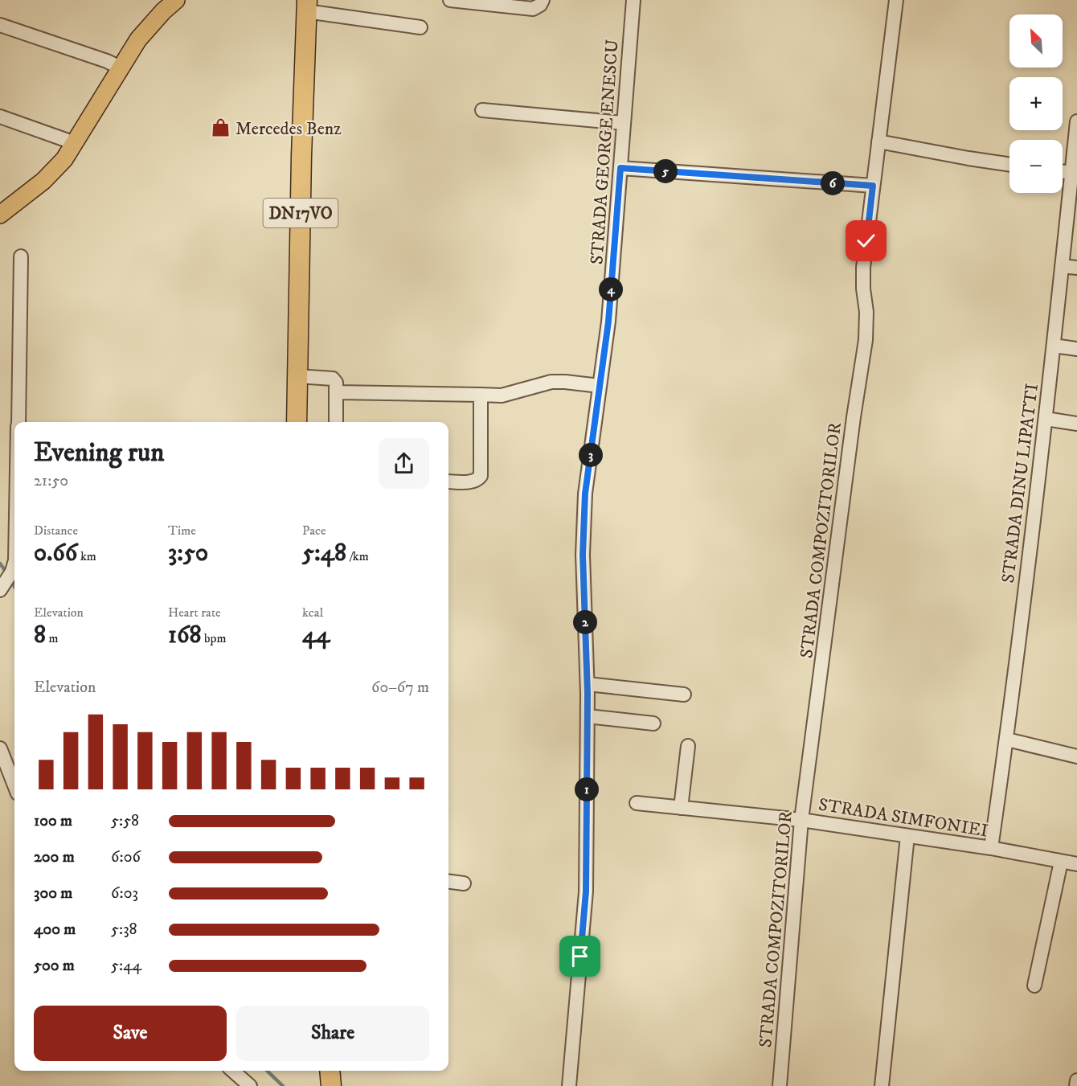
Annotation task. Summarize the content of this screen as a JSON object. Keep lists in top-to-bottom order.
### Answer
{
  "streets": {
    "highway": ["DN17VO"],
    "street": [
      "STRADA GEORGE ENESCU",
      "STRADA DINU LIPATTI",
      "STRADA COMPOZITORILOR",
      "STRADA SIMFONIEI"
    ]
  },
  "crossings": [
    ["STRADA DINU LIPATTI", "STRADA SIMFONIEI"],
    ["STRADA COMPOZITORILOR", "STRADA SIMFONIEI"]
  ],
  "places": {
    "shop": ["Mercedes Benz"]
  },
  "north": "top left",
  "page": {
    "map_buttons": ["+", "−"],
    "pins": [
      "5",
      "6",
      "4",
      "3",
      "2",
      "1"
    ],
    "heading": ["Evening run", "21:50"],
    "stats": [
      ["Distance", "0.66 km"],
      ["Time", "3:50"],
      ["Pace", "5:48 /km"],
      ["Elevation", "8 m"],
      ["Heart rate", "168 bpm"],
      ["kcal", "44"]
    ],
    "chart": ["Elevation", "60–67 m"],
    "list": [
      {
        "name": "100 m",
        "note": "5:58"
      },
      {
        "name": "200 m",
        "note": "6:06"
      },
      {
        "name": "300 m",
        "note": "6:03"
      },
      {
        "name": "400 m",
        "note": "5:38"
      },
      {
        "name": "500 m",
        "note": "5:44"
      }
    ],
    "buttons": ["Save", "Share"]
  }
}
